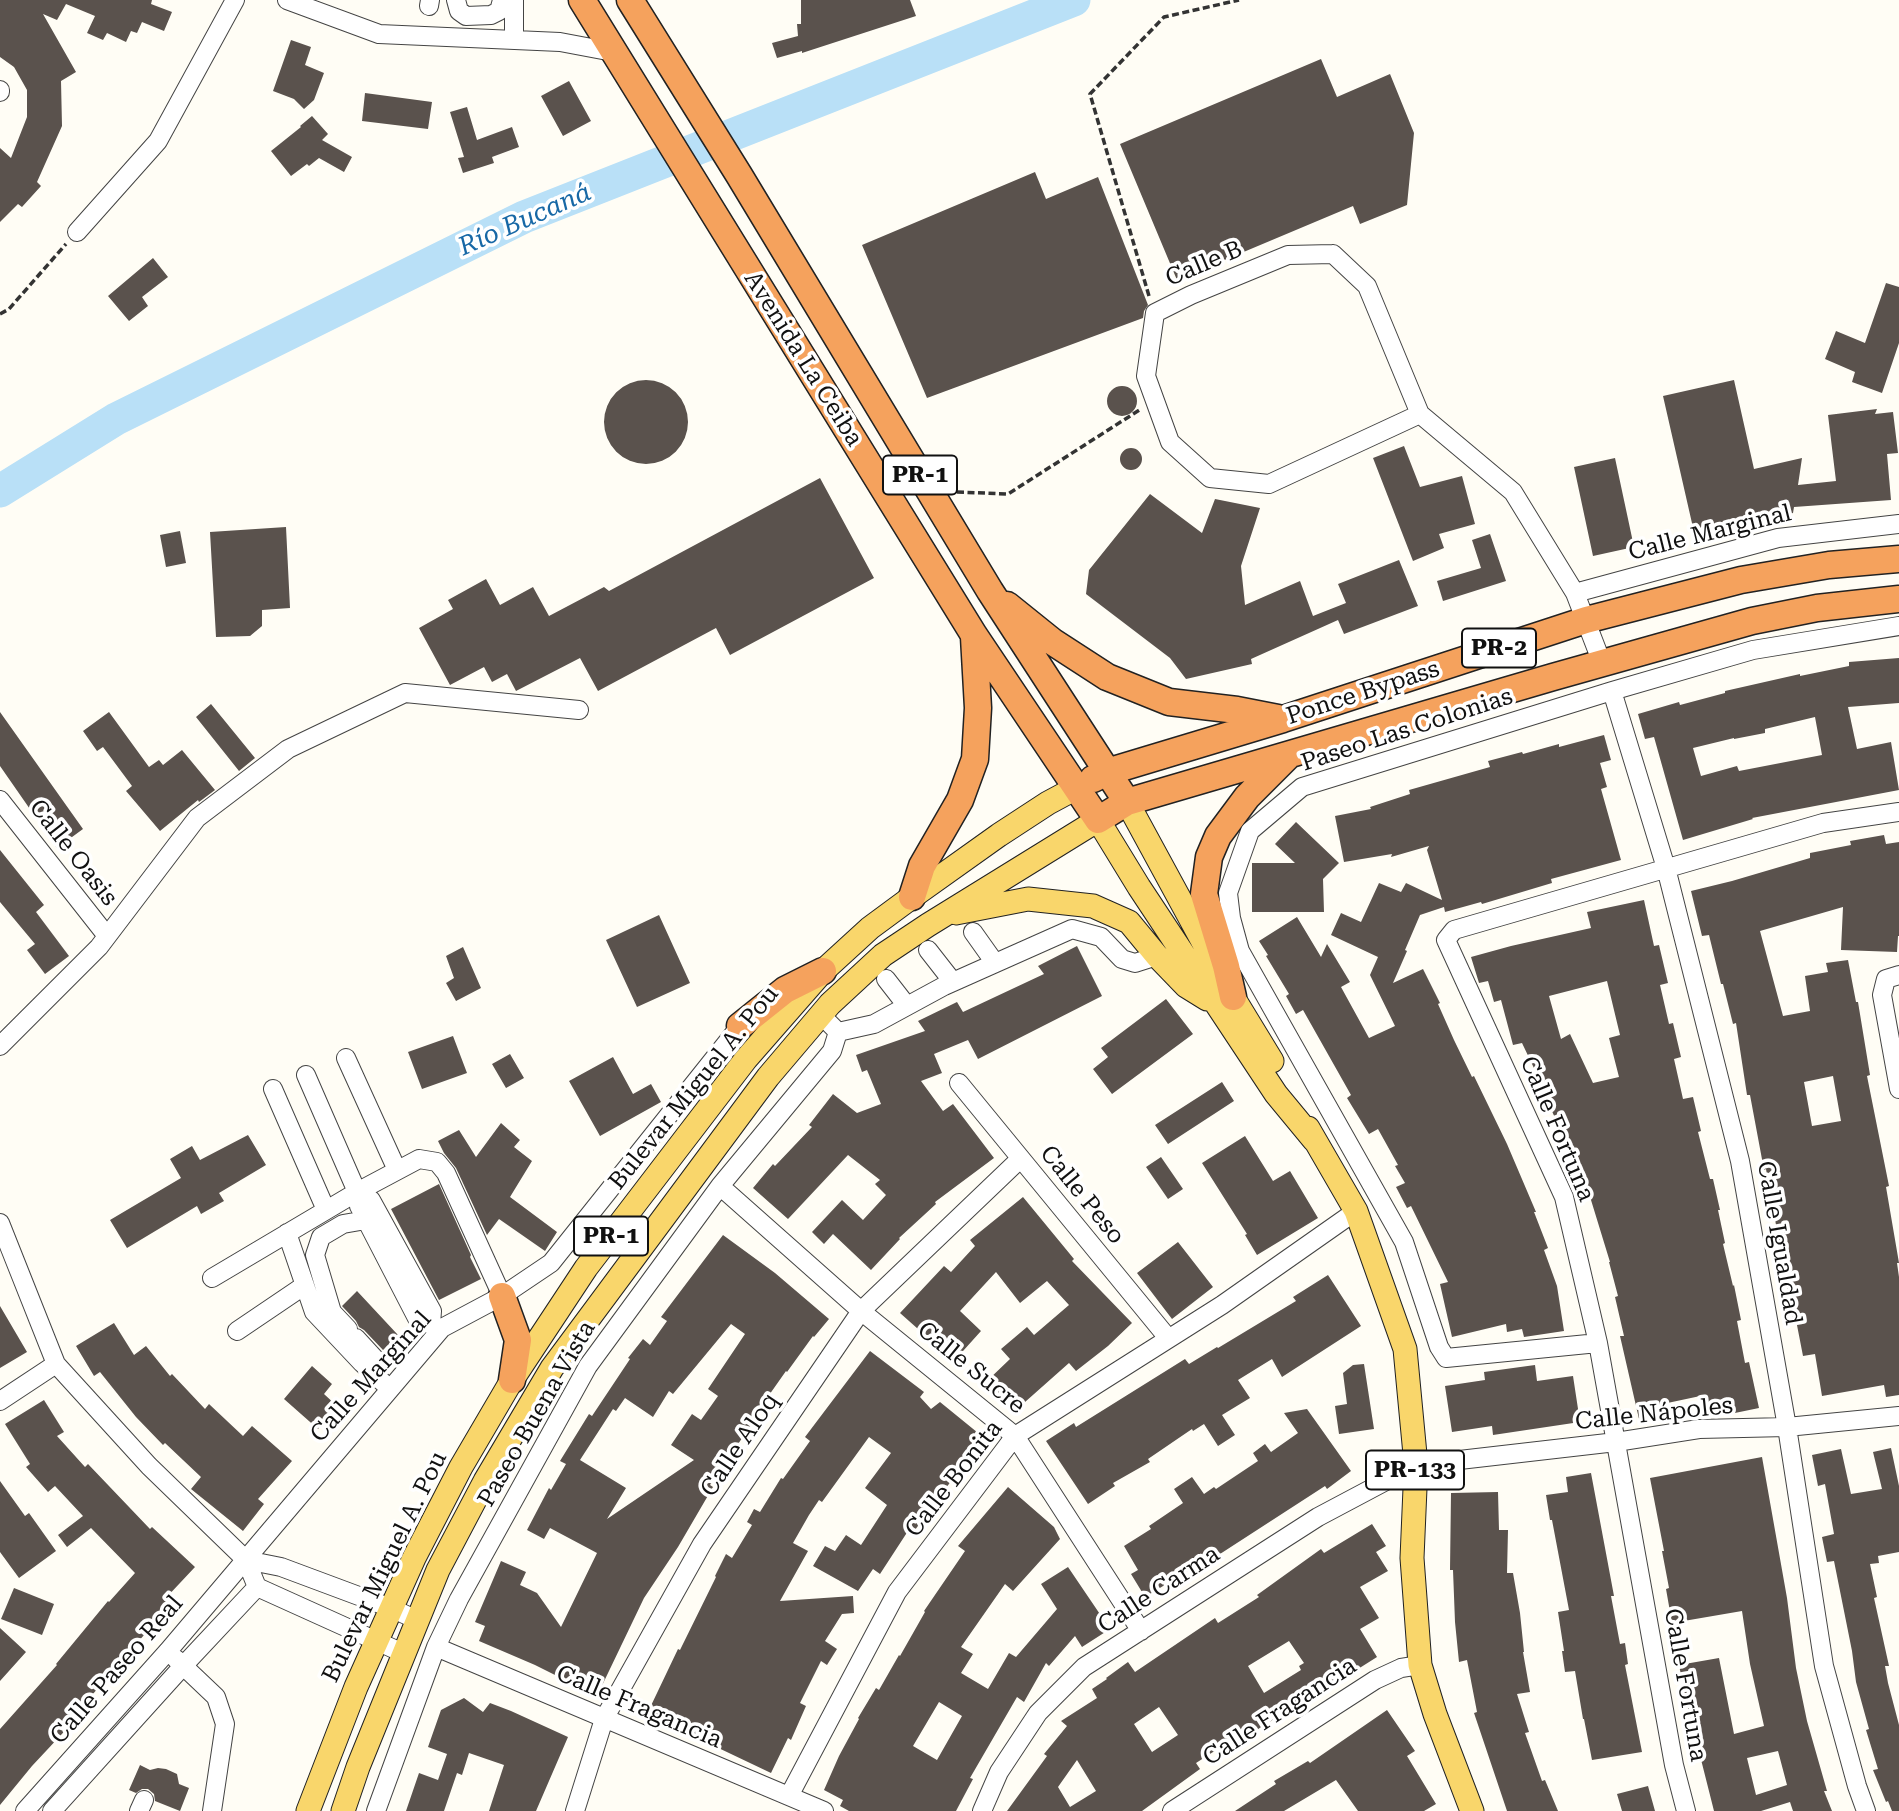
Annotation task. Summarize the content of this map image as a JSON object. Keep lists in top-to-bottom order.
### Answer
{
  "streets": {
    "highway": [
      "Avenida La Ceiba",
      "PR-1",
      "PR-2",
      "Ponce Bypass"
    ],
    "main road": ["Bulevar Miguel A. Pou", "PR-133"],
    "street": [
      "Calle B",
      "Calle Marginal",
      "Paseo Las Colonias",
      "Calle Oasis",
      "Calle Fortuna",
      "Calle Peso",
      "Calle Igualdad",
      "Calle Sucre",
      "Paseo Buena Vista",
      "Calle Nápoles",
      "Calle Aloq",
      "Calle Bonita",
      "Calle Carma",
      "Calle Paseo Real",
      "Calle Fragancia"
    ]
  },
  "crossings": [
    ["Calle B", "Calle Marginal"],
    ["Calle B", "Ponce Bypass"],
    ["Avenida La Ceiba", "Ponce Bypass"],
    ["Avenida La Ceiba", "Bulevar Miguel A. Pou"],
    ["Avenida La Ceiba", "PR-133"],
    ["Calle Marginal", "Calle Paseo Real"],
    ["Ponce Bypass", "Bulevar Miguel A. Pou"],
    ["Ponce Bypass", "PR-133"],
    ["Paseo Las Colonias", "Calle Fortuna"],
    ["Paseo Las Colonias", "Calle Igualdad"],
    ["Bulevar Miguel A. Pou", "PR-133"],
    ["Calle Fortuna", "Calle Igualdad"],
    ["Calle Fortuna", "Calle Nápoles"],
    ["Calle Peso", "Calle Aloq"],
    ["Calle Peso", "Calle Bonita"],
    ["Calle Igualdad", "Calle Nápoles"],
    ["Calle Sucre", "Paseo Buena Vista"],
    ["Calle Sucre", "Calle Aloq"],
    ["Calle Sucre", "Calle Bonita"],
    ["Calle Sucre", "Calle Carma"],
    ["Paseo Buena Vista", "Calle Fragancia"],
    ["Calle Nápoles", "PR-133"],
    ["Calle Nápoles", "Calle Carma"],
    ["Calle Aloq", "Calle Fragancia"],
    ["PR-133", "Calle Bonita"],
    ["PR-133", "Calle Carma"],
    ["PR-133", "Calle Fragancia"],
    ["Calle Bonita", "Calle Fragancia"]
  ],
  "water": ["Río Bucaná"]
}
